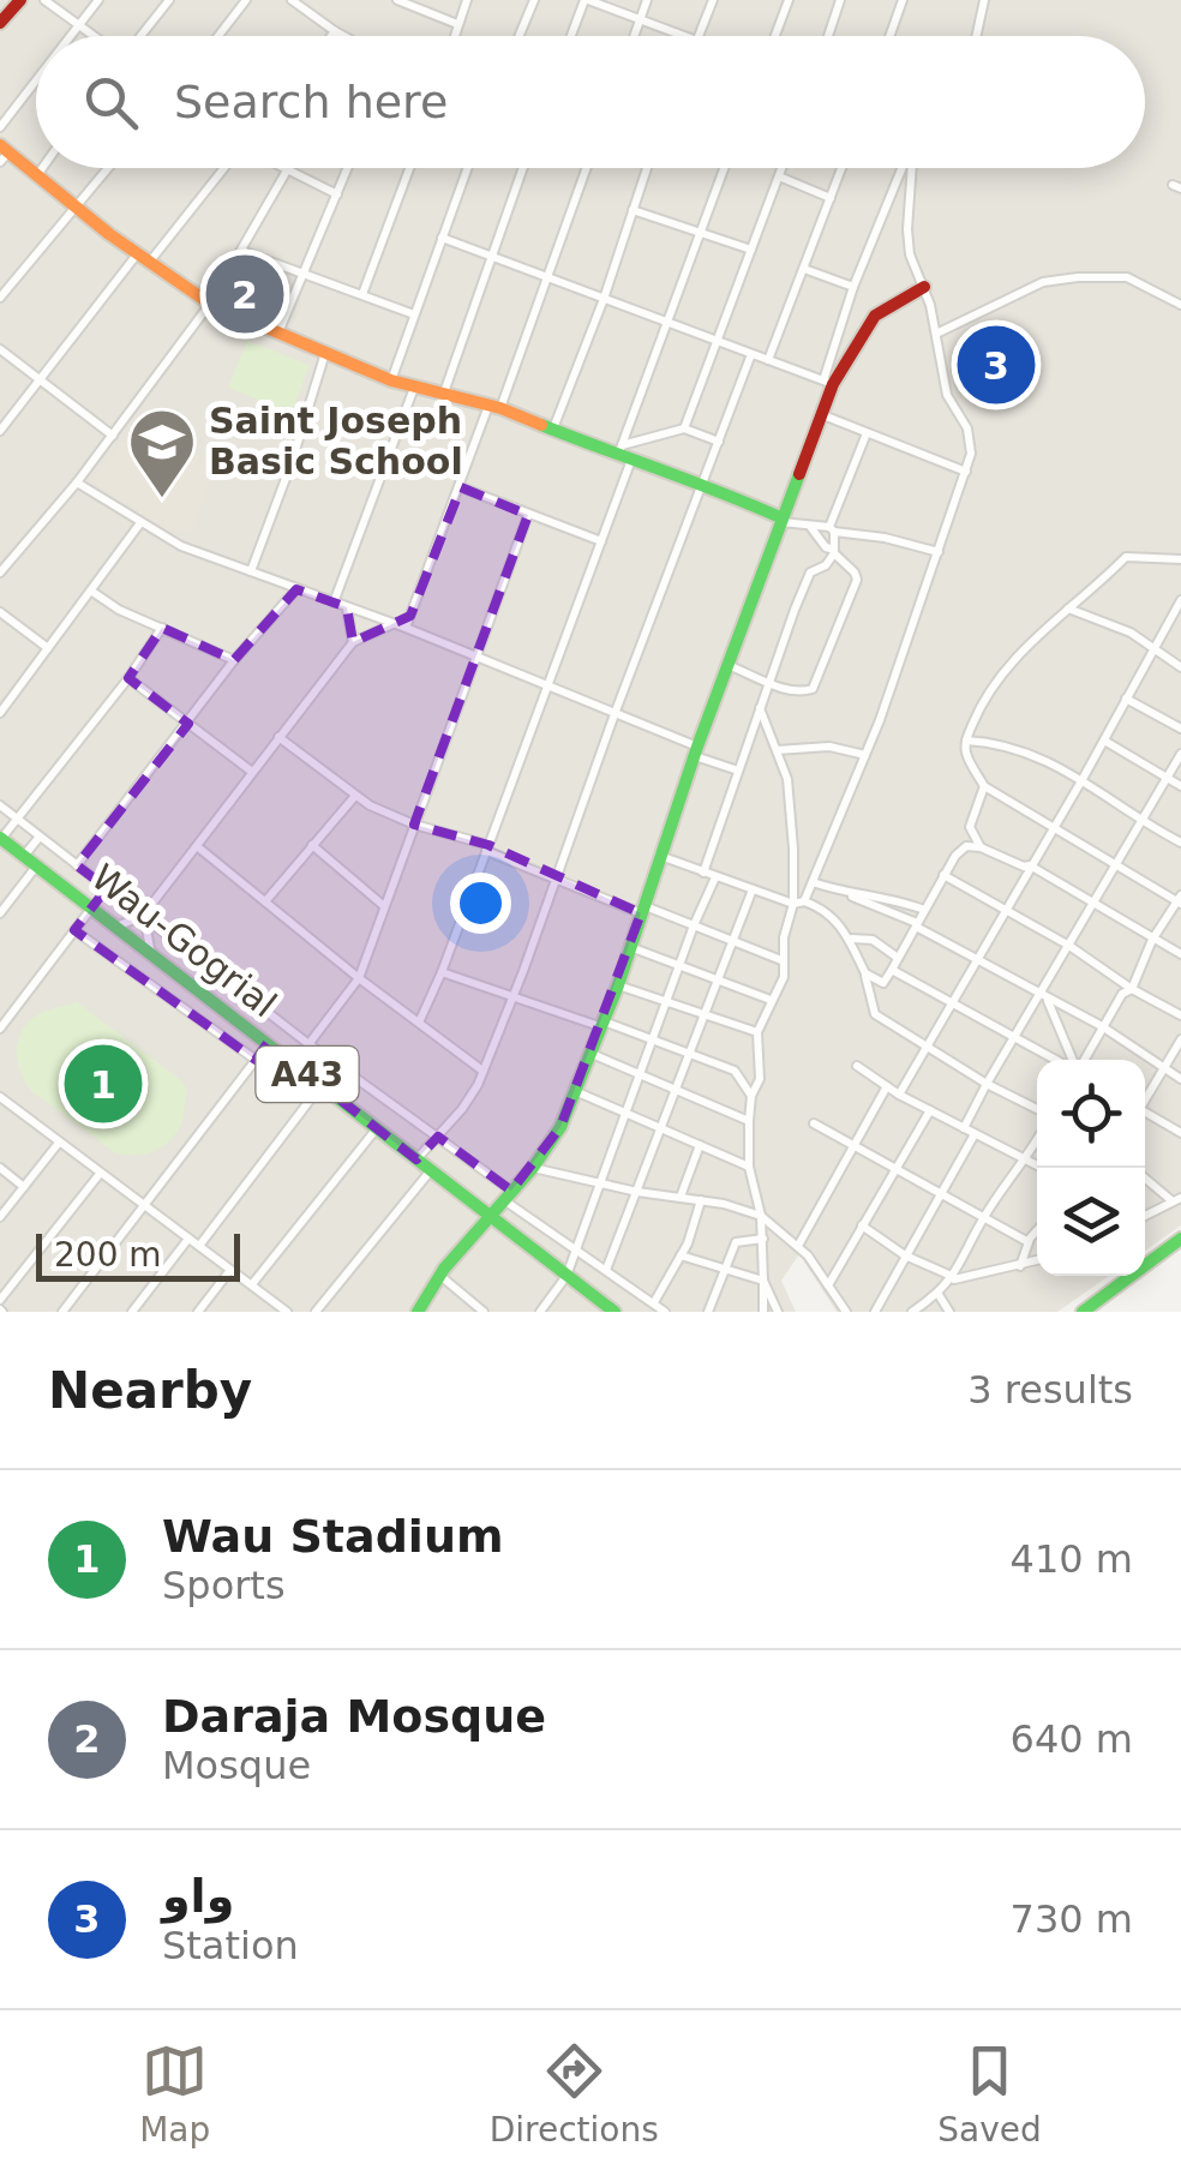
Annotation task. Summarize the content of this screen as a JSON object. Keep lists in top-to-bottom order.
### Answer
{
  "streets": {
    "street": ["Wau-Gogrial", "A43"]
  },
  "places": {
    "school or university": ["Saint Joseph Basic School"]
  },
  "scale_bar": "200 m",
  "page": {
    "search": "Search here",
    "pins": ["2", "3", "1"],
    "scale": "200 m",
    "heading": ["Nearby", "3 results"],
    "list": [
      {
        "mark": "1",
        "name": "Wau Stadium",
        "note": "Sports",
        "value": "410 m"
      },
      {
        "mark": "2",
        "name": "Daraja Mosque",
        "note": "Mosque",
        "value": "640 m"
      },
      {
        "mark": "3",
        "name": "واو",
        "note": "Station",
        "value": "730 m"
      }
    ],
    "nav": ["Map", "Directions", "Saved"]
  }
}
